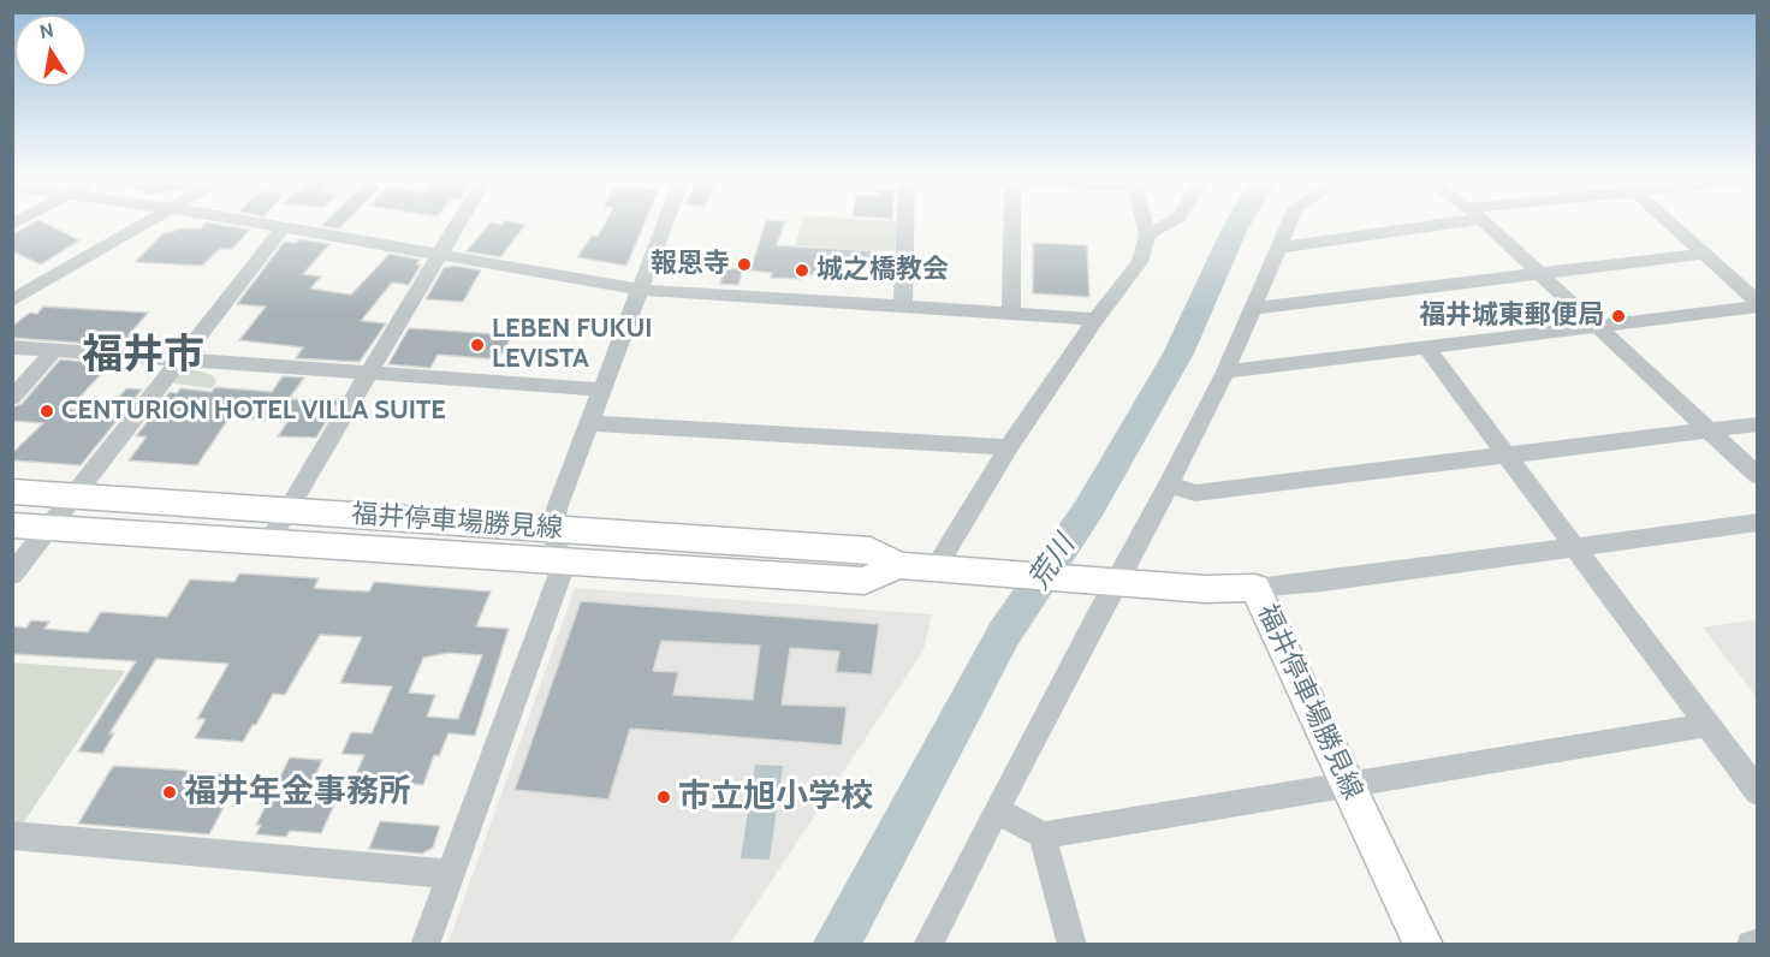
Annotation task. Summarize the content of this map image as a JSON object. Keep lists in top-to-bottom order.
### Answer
{
  "streets": {
    "main road": ["福井停車場勝見線"]
  },
  "districts": ["福井市"],
  "water": ["荒川"],
  "places": [
    "報恩寺",
    "城之橋教会",
    "福井城東郵便局",
    "LEBEN FUKUI LEVISTA",
    "CENTURION HOTEL VILLA SUITE",
    "福井年金事務所",
    "市立旭小学校"
  ],
  "north": "top"
}
